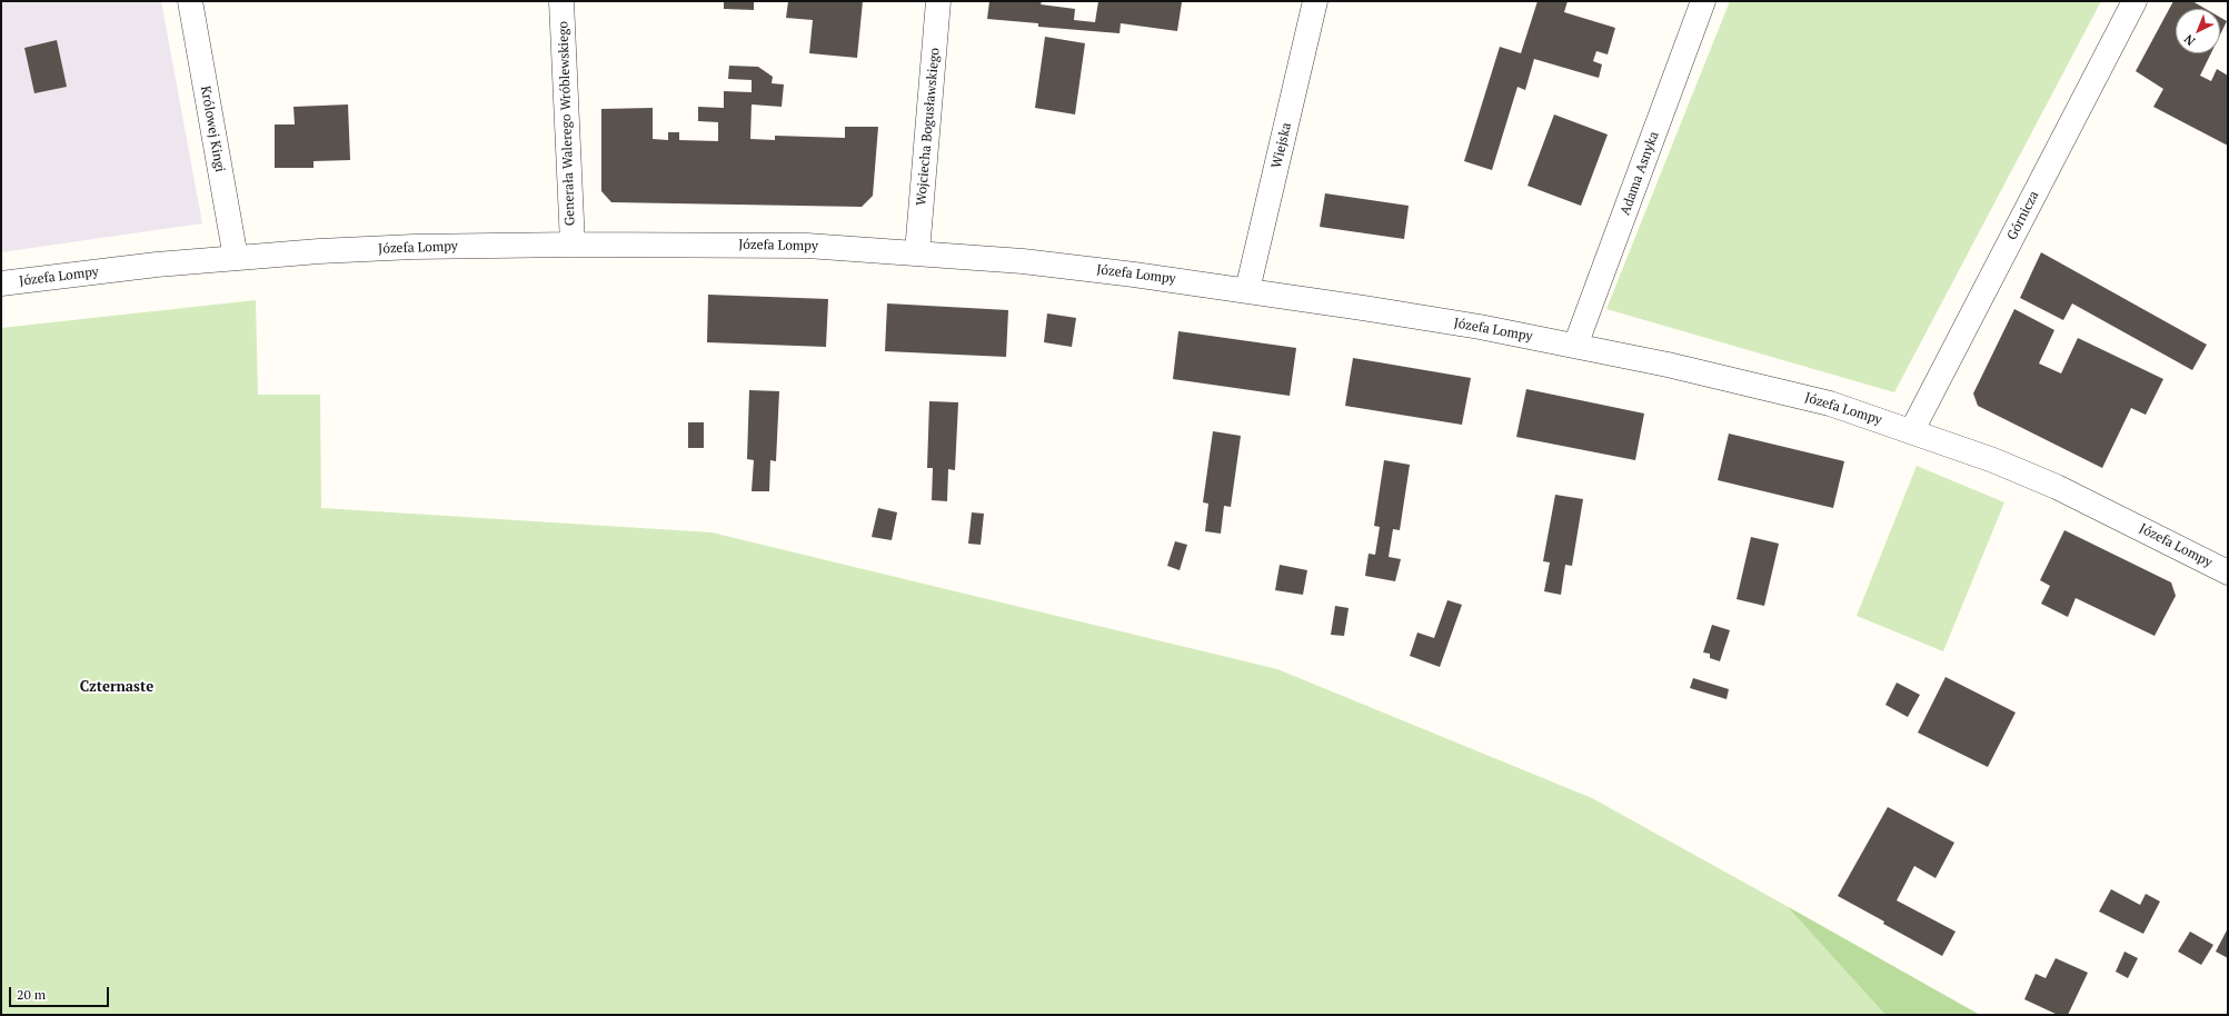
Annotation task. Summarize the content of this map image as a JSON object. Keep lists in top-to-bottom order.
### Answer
{
  "streets": {
    "street": [
      "Generała Walerego Wróblewskiego",
      "Wojciecha Bogusławskiego",
      "Królowej Kingi",
      "Wiejska",
      "Adama Asnyka",
      "Górnicza",
      "Józefa Lompy"
    ]
  },
  "crossings": [
    ["Generała Walerego Wróblewskiego", "Józefa Lompy"],
    ["Wojciecha Bogusławskiego", "Józefa Lompy"],
    ["Królowej Kingi", "Józefa Lompy"],
    ["Wiejska", "Józefa Lompy"],
    ["Adama Asnyka", "Józefa Lompy"],
    ["Górnicza", "Józefa Lompy"]
  ],
  "districts": ["Czternaste"],
  "scale_bar": "20 m",
  "north": "bottom left"
}
